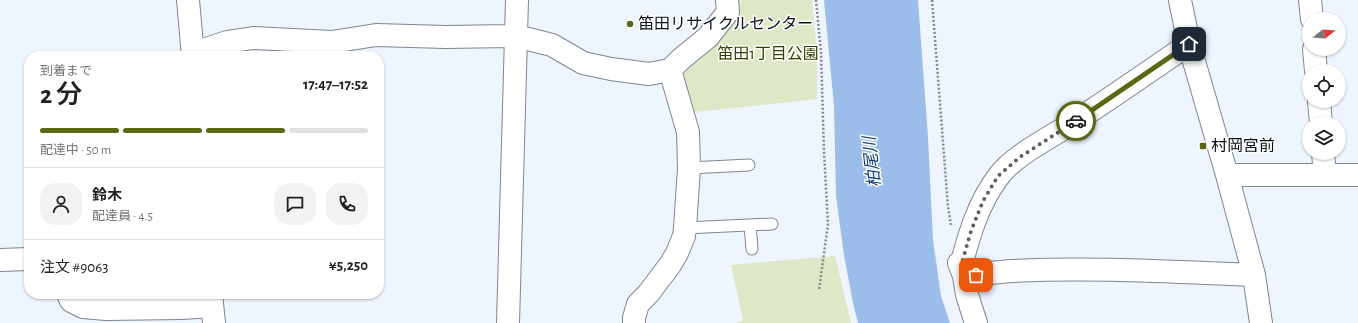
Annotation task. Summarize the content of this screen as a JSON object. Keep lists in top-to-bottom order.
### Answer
{
  "water": ["柏尾川"],
  "parks": ["笛田1丁目公園"],
  "places": {
    "other": ["笛田リサイクルセンター"],
    "transit": ["村岡宮前"]
  },
  "north": "right",
  "page": {
    "heading": ["2 分", "到着まで", "17:47–17:52"],
    "panel": [
      "鈴木",
      "配達員 · 4.5",
      "注文 #9063",
      "¥5,250"
    ],
    "bar": "配達中 · 50 m"
  }
}
